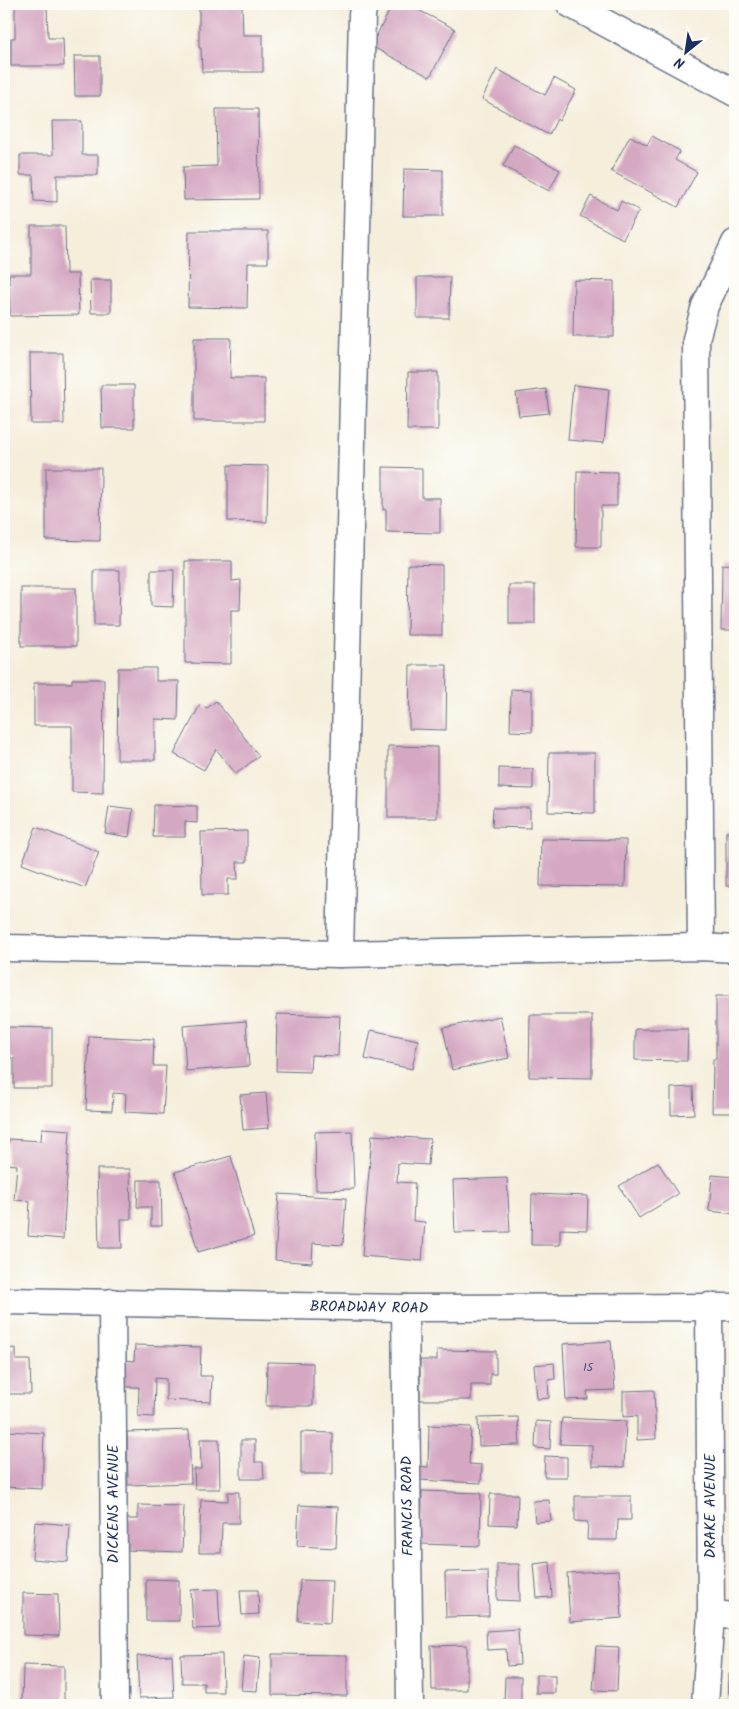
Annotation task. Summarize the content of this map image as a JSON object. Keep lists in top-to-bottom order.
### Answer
{
  "streets": {
    "street": [
      "BROADWAY ROAD",
      "DICKENS AVENUE",
      "FRANCIS ROAD",
      "DRAKE AVENUE"
    ]
  },
  "crossings": [
    ["BROADWAY ROAD", "DICKENS AVENUE"],
    ["BROADWAY ROAD", "FRANCIS ROAD"],
    ["BROADWAY ROAD", "DRAKE AVENUE"]
  ],
  "house_numbers": ["15"],
  "north": "bottom left"
}
